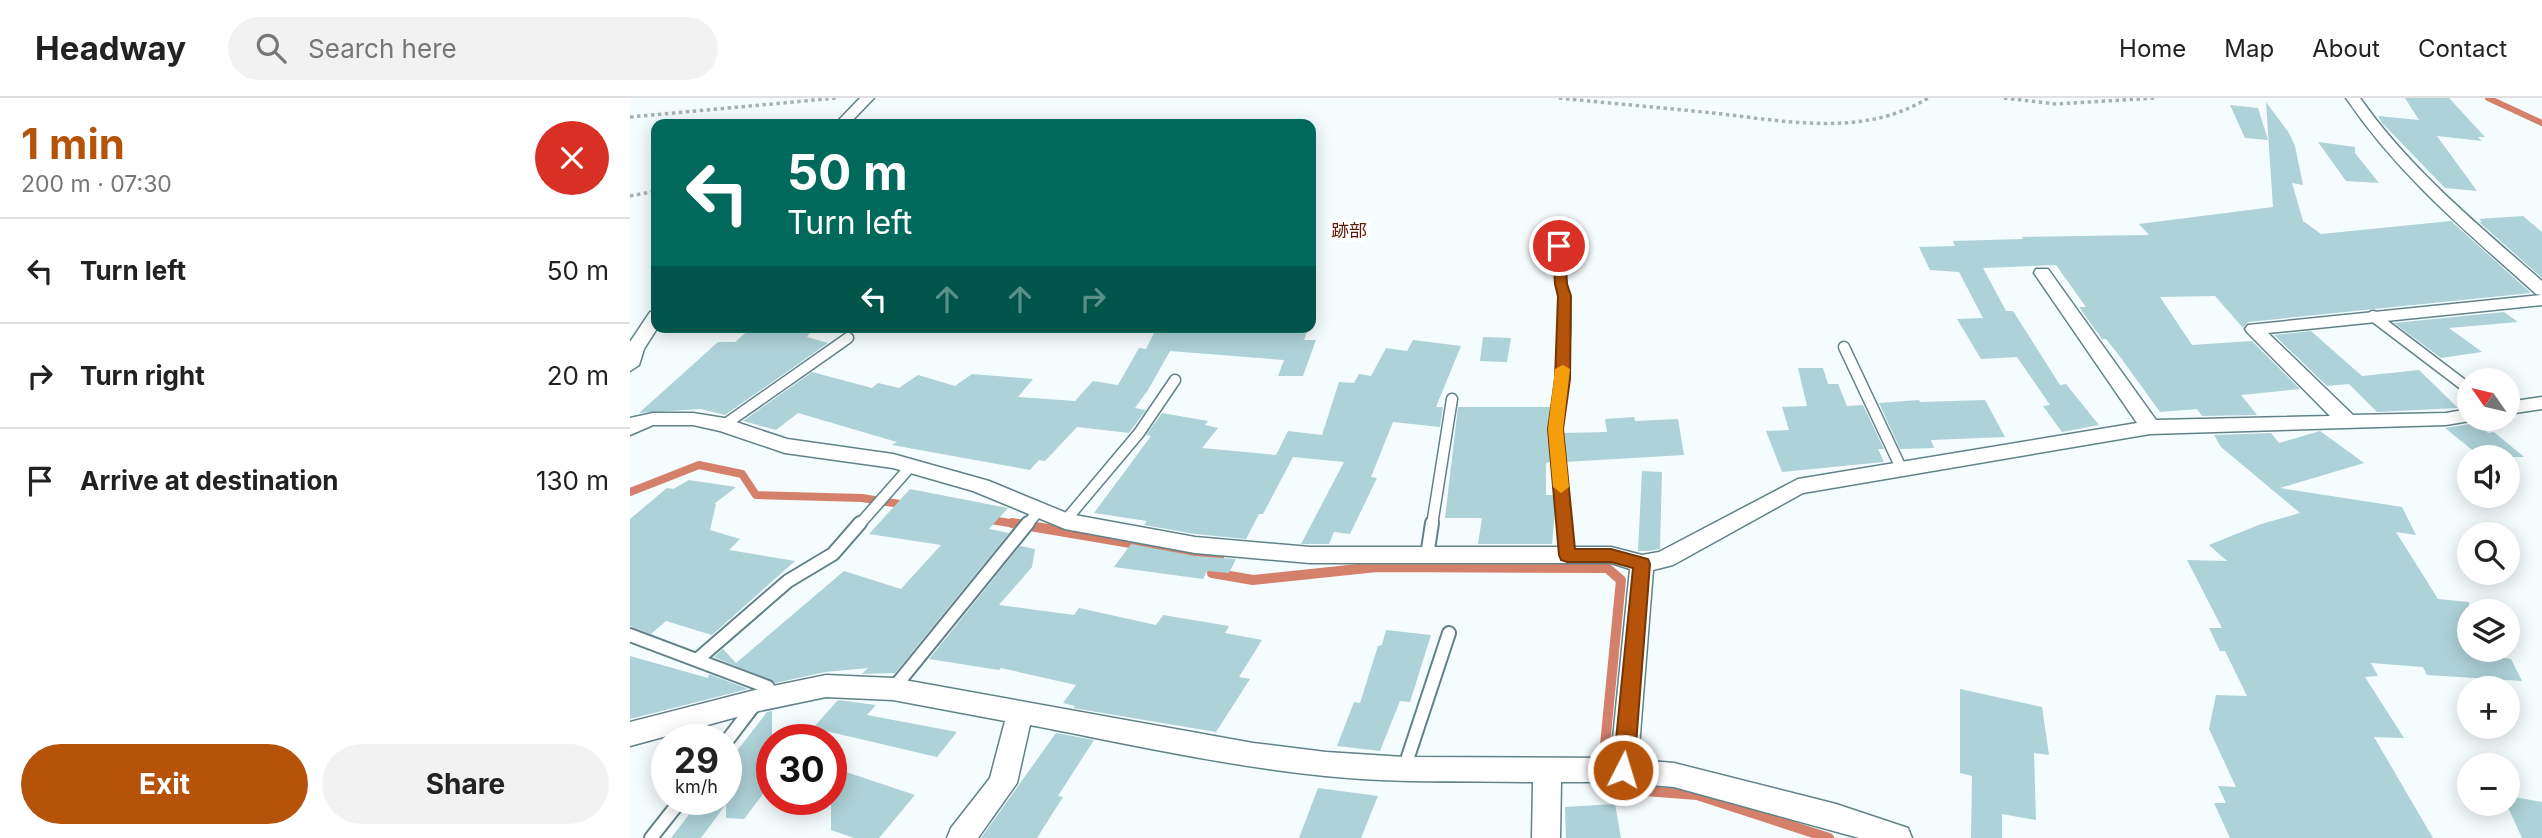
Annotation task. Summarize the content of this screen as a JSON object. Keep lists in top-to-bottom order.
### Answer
{
  "districts": ["跡部"],
  "north": "top left",
  "page": {
    "header": "Headway",
    "search": "Search here",
    "nav": [
      "Home",
      "Map",
      "About",
      "Contact"
    ],
    "heading": ["1 min", "200 m · 07:30"],
    "turn": ["50 m", "Turn left"],
    "list": [
      {
        "name": "Turn left",
        "value": "50 m"
      },
      {
        "name": "Turn right",
        "value": "20 m"
      },
      {
        "name": "Arrive at destination",
        "value": "130 m"
      }
    ],
    "map_buttons": ["+", "−"],
    "speed": "29 km/h",
    "limit": "30",
    "buttons": ["Exit", "Share"]
  }
}
